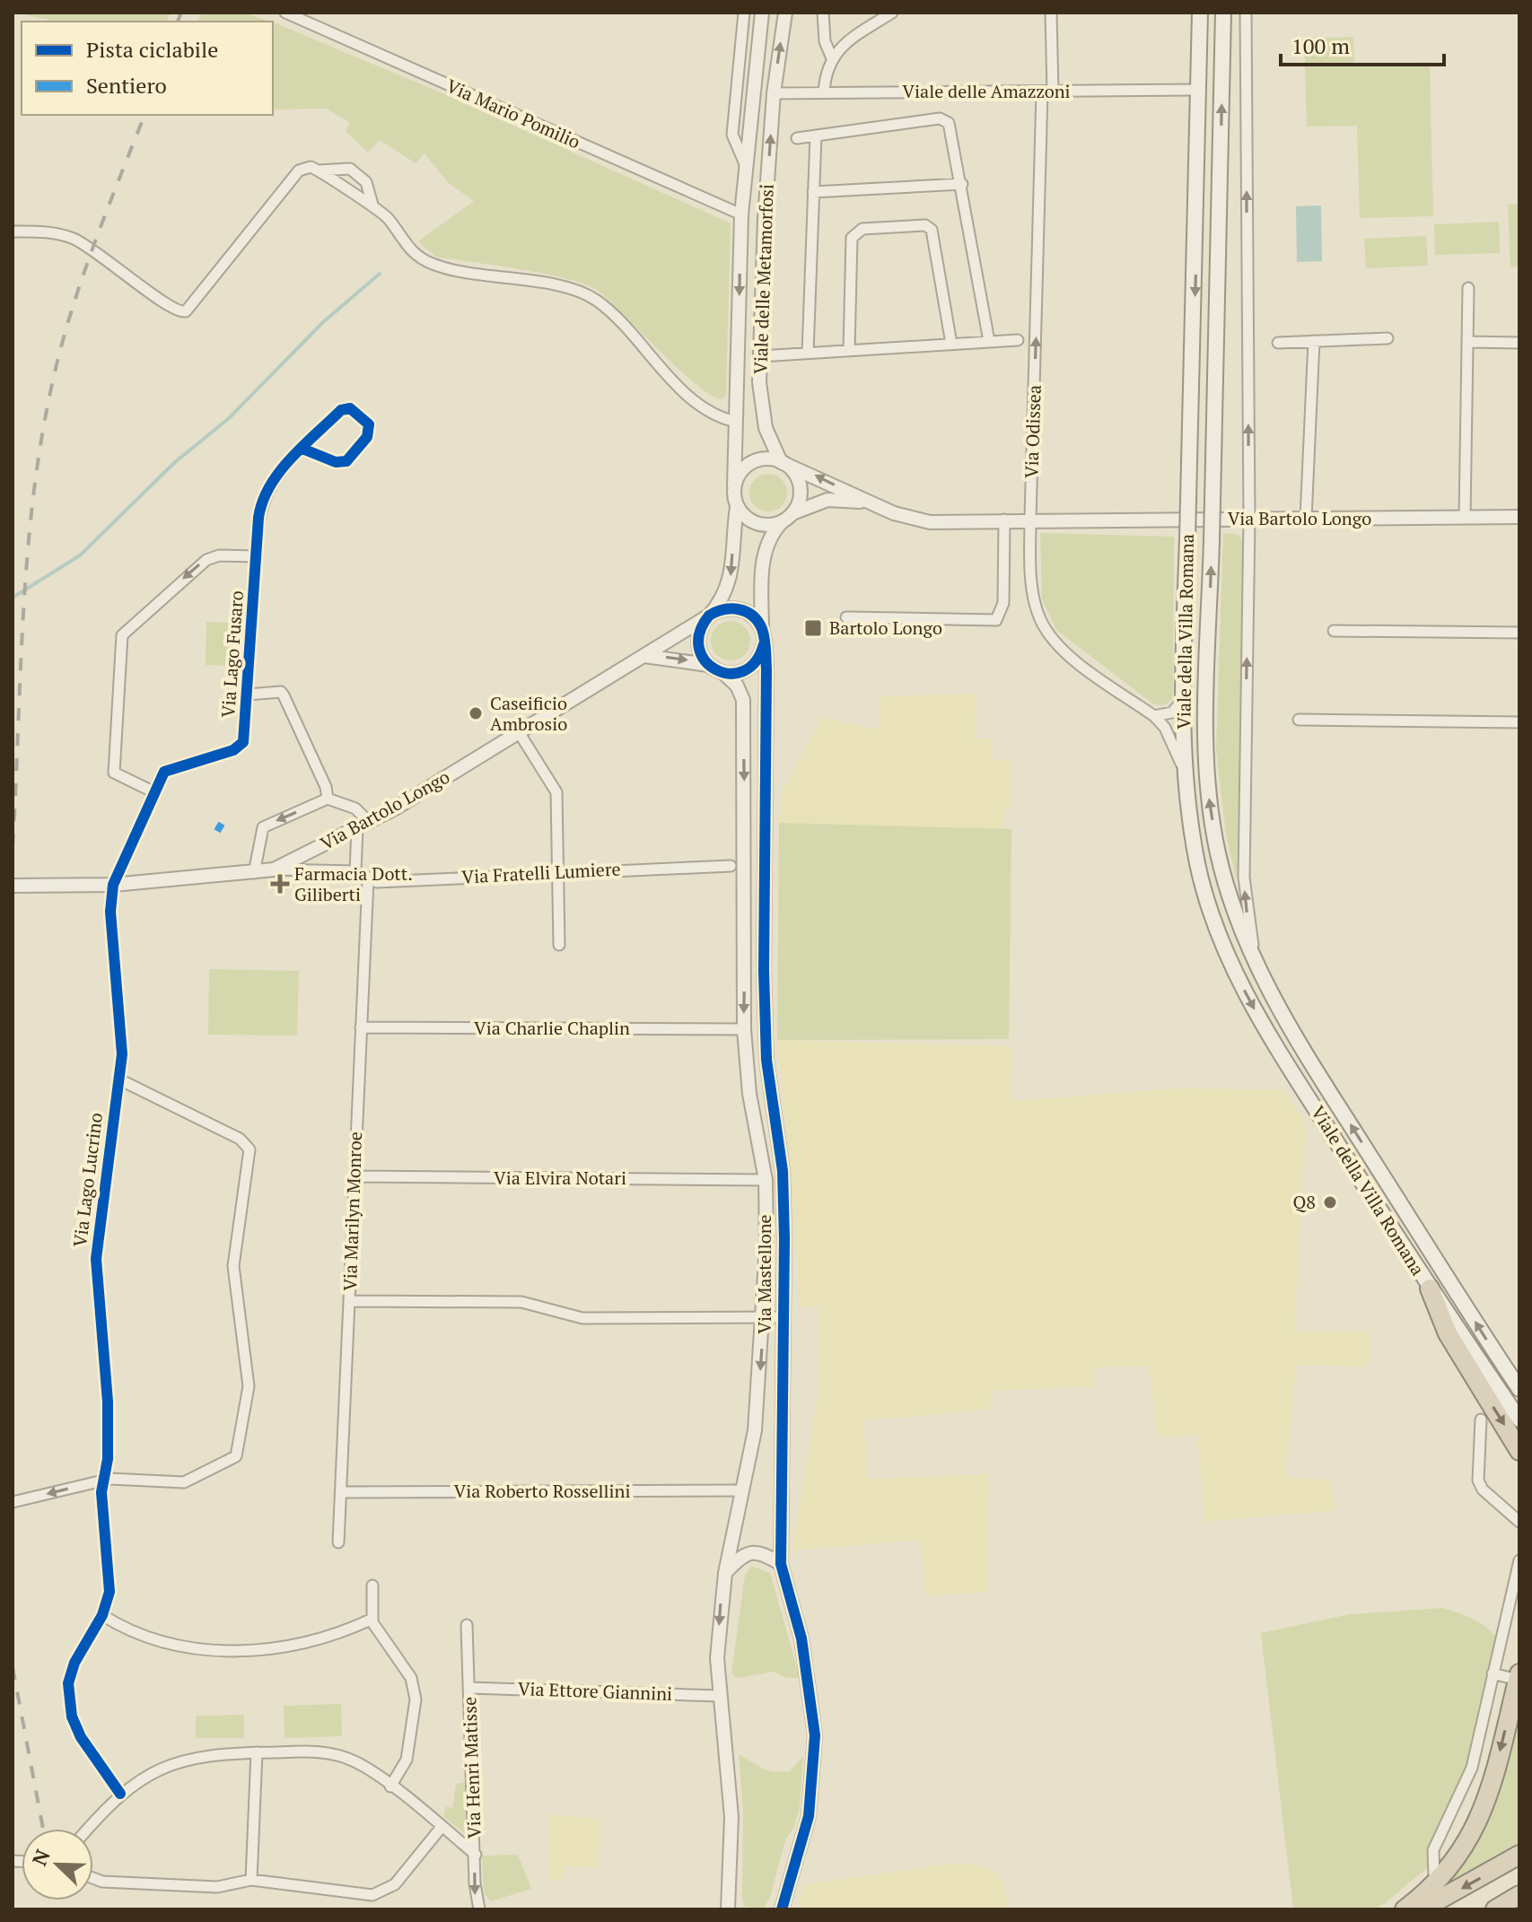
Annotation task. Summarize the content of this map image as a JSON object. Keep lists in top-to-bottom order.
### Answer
{
  "streets": {
    "main road": ["Viale della Villa Romana"],
    "street": [
      "Viale delle Amazzoni",
      "Via Mario Pomilio",
      "Viale delle Metamorfosi",
      "Via Odissea",
      "Via Bartolo Longo",
      "Via Lago Fusaro",
      "Via Fratelli Lumiere",
      "Via Charlie Chaplin",
      "Via Elvira Notari",
      "Via Lago Lucrino",
      "Via Marilyn Monroe",
      "Via Mastellone",
      "Via Roberto Rossellini",
      "Via Ettore Giannini",
      "Via Henri Matisse"
    ]
  },
  "crossings": [
    ["Viale delle Amazzoni", "Viale delle Metamorfosi"],
    ["Viale delle Amazzoni", "Via Odissea"],
    ["Viale delle Amazzoni", "Viale della Villa Romana"],
    ["Via Mario Pomilio", "Viale delle Metamorfosi"],
    ["Viale delle Metamorfosi", "Via Bartolo Longo"],
    ["Via Odissea", "Via Bartolo Longo"],
    ["Via Odissea", "Viale della Villa Romana"],
    ["Via Bartolo Longo", "Viale della Villa Romana"],
    ["Via Bartolo Longo", "Via Lago Fusaro"],
    ["Via Bartolo Longo", "Via Lago Lucrino"],
    ["Via Bartolo Longo", "Via Mastellone"],
    ["Via Lago Fusaro", "Via Lago Lucrino"],
    ["Via Fratelli Lumiere", "Via Marilyn Monroe"],
    ["Via Charlie Chaplin", "Via Marilyn Monroe"],
    ["Via Charlie Chaplin", "Via Mastellone"],
    ["Via Elvira Notari", "Via Marilyn Monroe"],
    ["Via Elvira Notari", "Via Mastellone"],
    ["Via Marilyn Monroe", "Via Roberto Rossellini"],
    ["Via Mastellone", "Via Roberto Rossellini"],
    ["Via Mastellone", "Via Ettore Giannini"],
    ["Via Ettore Giannini", "Via Henri Matisse"]
  ],
  "places": {
    "transit": ["Bartolo Longo"],
    "other": ["Caseificio Ambrosio", "Q8"],
    "health": ["Farmacia Dott. Giliberti"]
  },
  "legend": ["Pista ciclabile", "Sentiero"],
  "scale_bar": "100 m",
  "north": "top left"
}
